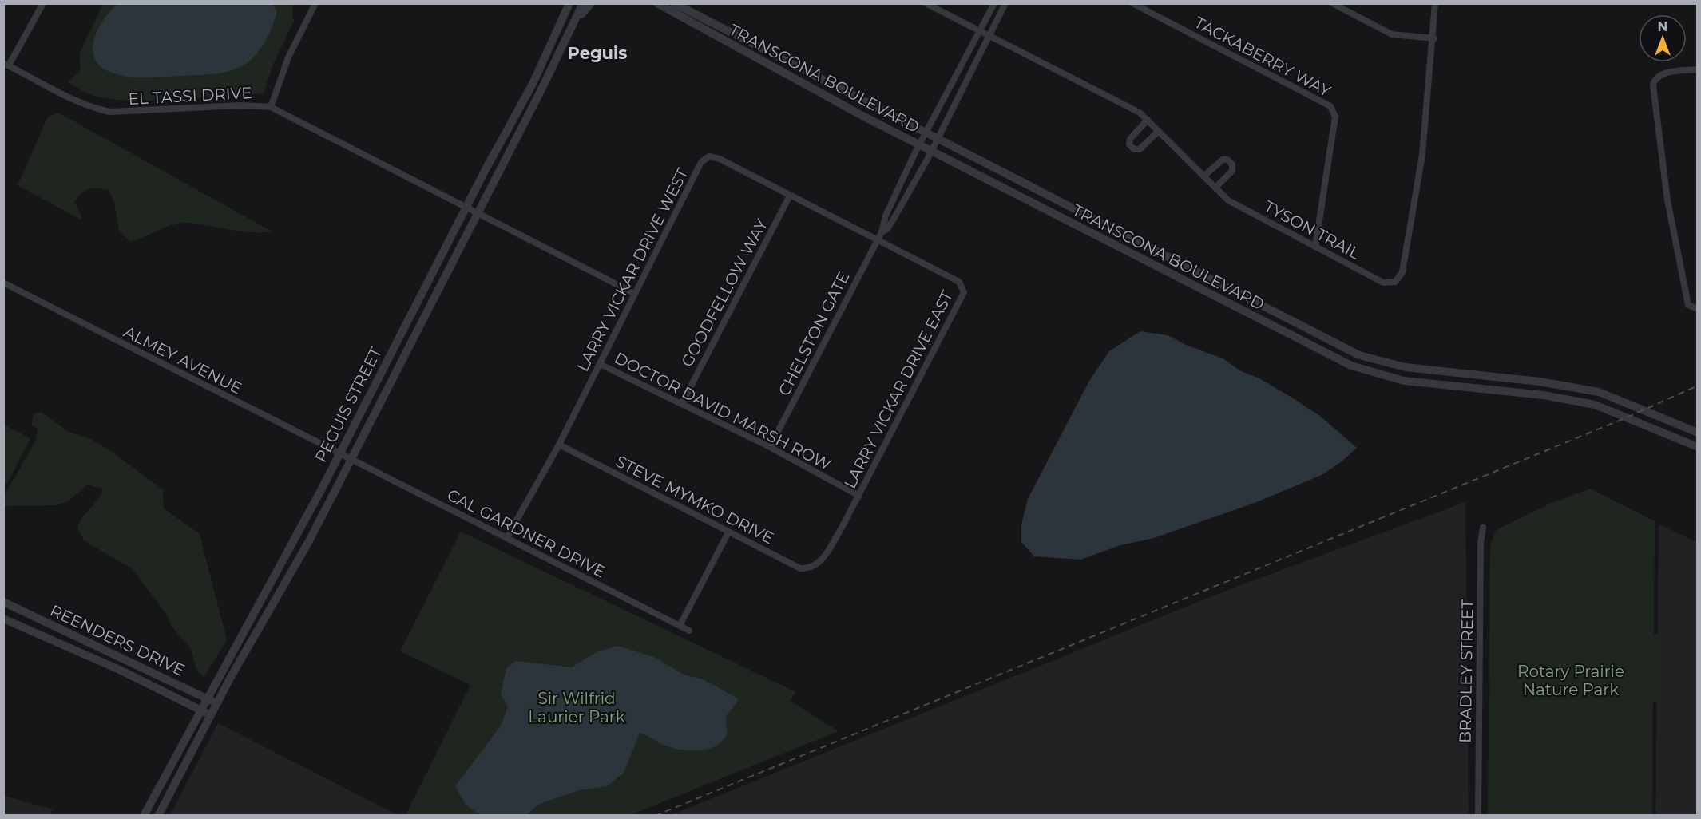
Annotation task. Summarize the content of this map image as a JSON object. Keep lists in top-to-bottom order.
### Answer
{
  "streets": {
    "street": [
      "TACKABERRY WAY",
      "TRANSCONA BOULEVARD",
      "EL TASSI DRIVE",
      "TYSON TRAIL",
      "LARRY VICKAR DRIVE WEST",
      "GOODFELLOW WAY",
      "CHELSTON GATE",
      "ALMEY AVENUE",
      "LARRY VICKAR DRIVE EAST",
      "PEGUIS STREET",
      "DOCTOR DAVID MARSH ROW",
      "STEVE MYMKO DRIVE",
      "CAL GARDNER DRIVE",
      "REENDERS DRIVE",
      "BRADLEY STREET"
    ]
  },
  "crossings": [
    ["TACKABERRY WAY", "TYSON TRAIL"],
    ["TRANSCONA BOULEVARD", "CHELSTON GATE"],
    ["EL TASSI DRIVE", "LARRY VICKAR DRIVE WEST"],
    ["EL TASSI DRIVE", "PEGUIS STREET"],
    ["TYSON TRAIL", "CHELSTON GATE"],
    ["LARRY VICKAR DRIVE WEST", "GOODFELLOW WAY"],
    ["LARRY VICKAR DRIVE WEST", "CHELSTON GATE"],
    ["LARRY VICKAR DRIVE WEST", "LARRY VICKAR DRIVE EAST"],
    ["LARRY VICKAR DRIVE WEST", "DOCTOR DAVID MARSH ROW"],
    ["LARRY VICKAR DRIVE WEST", "STEVE MYMKO DRIVE"],
    ["LARRY VICKAR DRIVE WEST", "CAL GARDNER DRIVE"],
    ["GOODFELLOW WAY", "DOCTOR DAVID MARSH ROW"],
    ["CHELSTON GATE", "LARRY VICKAR DRIVE EAST"],
    ["CHELSTON GATE", "DOCTOR DAVID MARSH ROW"],
    ["ALMEY AVENUE", "PEGUIS STREET"],
    ["ALMEY AVENUE", "CAL GARDNER DRIVE"],
    ["LARRY VICKAR DRIVE EAST", "DOCTOR DAVID MARSH ROW"],
    ["LARRY VICKAR DRIVE EAST", "STEVE MYMKO DRIVE"],
    ["PEGUIS STREET", "CAL GARDNER DRIVE"],
    ["PEGUIS STREET", "REENDERS DRIVE"]
  ],
  "districts": ["Peguis"],
  "parks": ["Rotary Prairie Nature Park", "Sir Wilfrid Laurier Park"],
  "north": "top"
}
